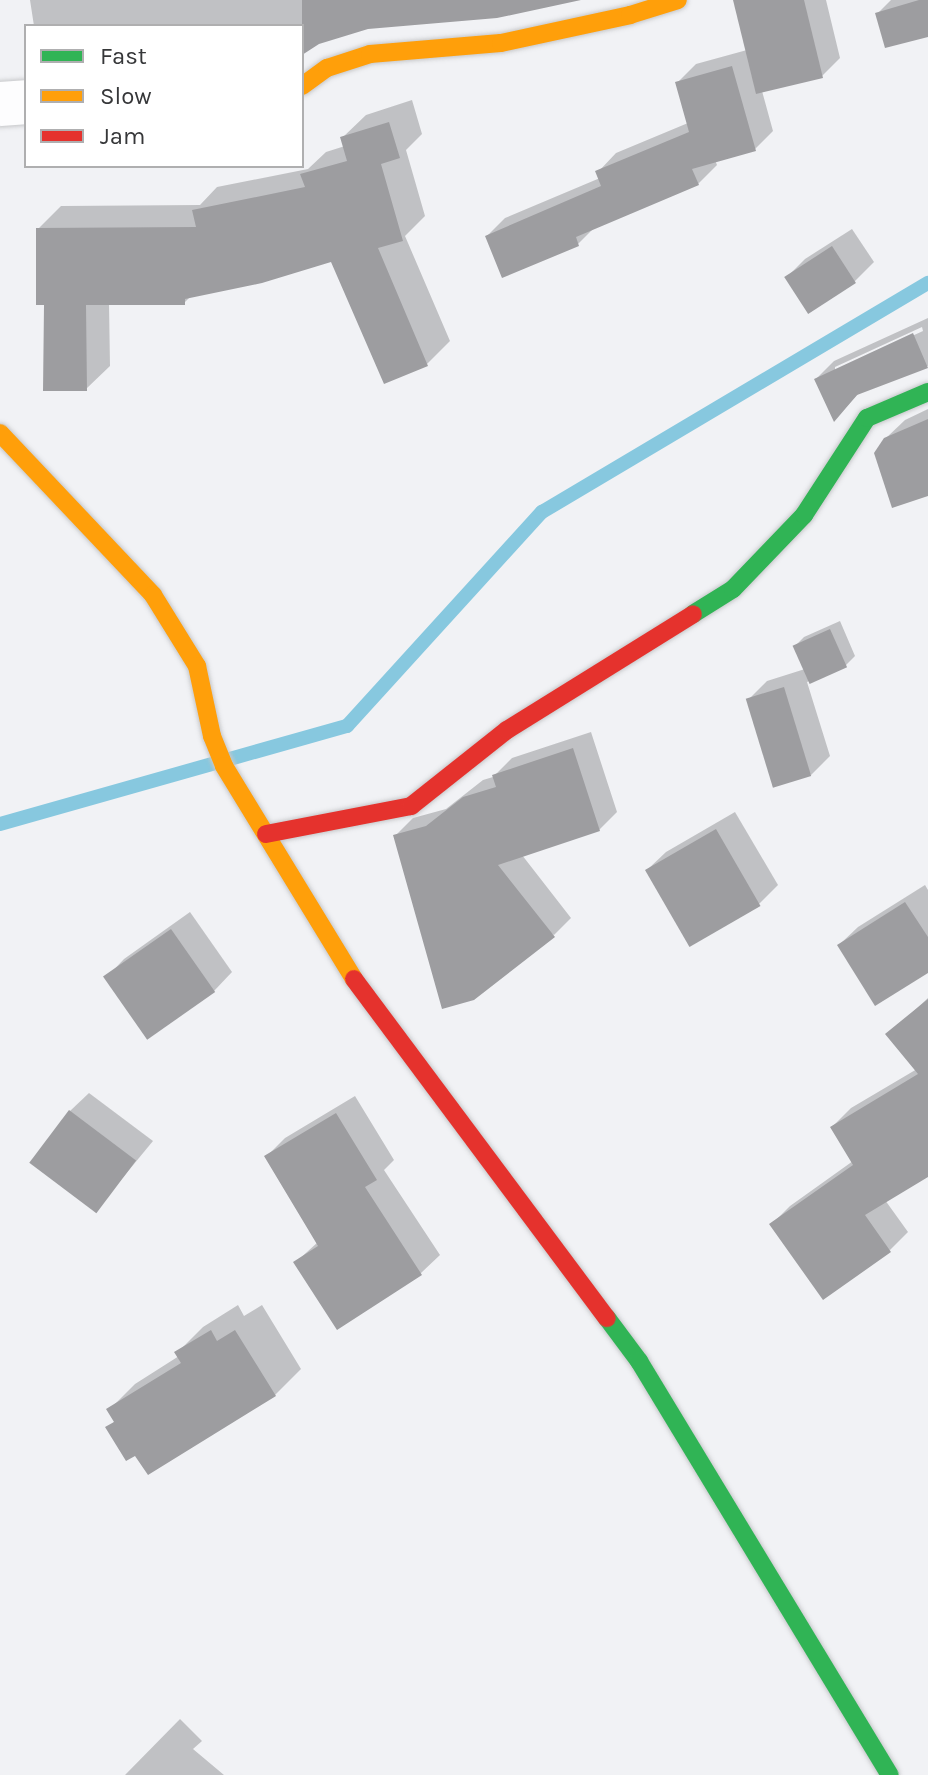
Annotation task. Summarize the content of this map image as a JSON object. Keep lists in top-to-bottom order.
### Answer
{
  "legend": ["Fast", "Slow", "Jam"]
}
